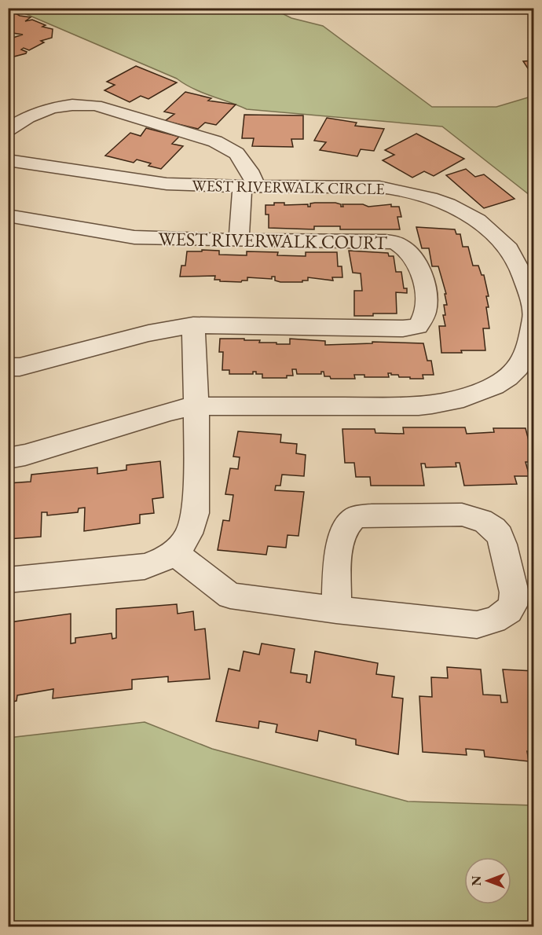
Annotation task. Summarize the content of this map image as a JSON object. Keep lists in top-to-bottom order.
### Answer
{
  "streets": {
    "street": ["WEST RIVERWALK CIRCLE", "WEST RIVERWALK COURT"]
  },
  "north": "left"
}
